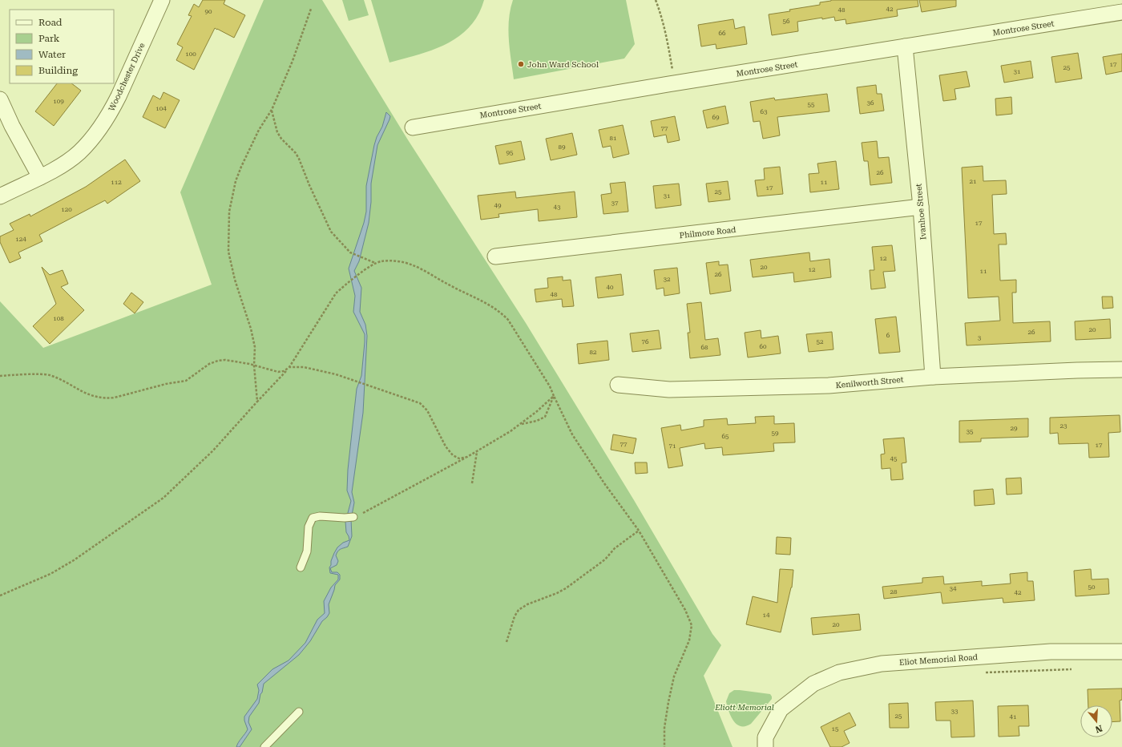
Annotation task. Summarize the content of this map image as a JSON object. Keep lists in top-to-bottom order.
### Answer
{
  "streets": {
    "street": [
      "Montrose Street",
      "Woodchester Drive",
      "Ivanhoe Street",
      "Philmore Road",
      "Kenilworth Street",
      "Eliot Memorial Road"
    ]
  },
  "crossings": [
    ["Montrose Street", "Ivanhoe Street"],
    ["Ivanhoe Street", "Philmore Road"],
    ["Ivanhoe Street", "Kenilworth Street"]
  ],
  "parks": ["Eliott Memorial"],
  "places": ["John Ward School"],
  "house_numbers": [
    "42",
    "48",
    "90",
    "56",
    "66",
    "100",
    "17",
    "25",
    "31",
    "109",
    "36",
    "55",
    "104",
    "63",
    "69",
    "77",
    "81",
    "89",
    "95",
    "26",
    "21",
    "112",
    "11",
    "17",
    "25",
    "31",
    "37",
    "49",
    "43",
    "120",
    "17",
    "124",
    "12",
    "20",
    "12",
    "11",
    "26",
    "32",
    "40",
    "48",
    "108",
    "20",
    "26",
    "6",
    "3",
    "76",
    "52",
    "60",
    "68",
    "82",
    "23",
    "29",
    "35",
    "59",
    "65",
    "77",
    "17",
    "71",
    "45",
    "50",
    "34",
    "28",
    "42",
    "14",
    "20",
    "33",
    "25",
    "41",
    "15"
  ],
  "legend": [
    "Road",
    "Park",
    "Water",
    "Building"
  ],
  "north": "bottom"
}
